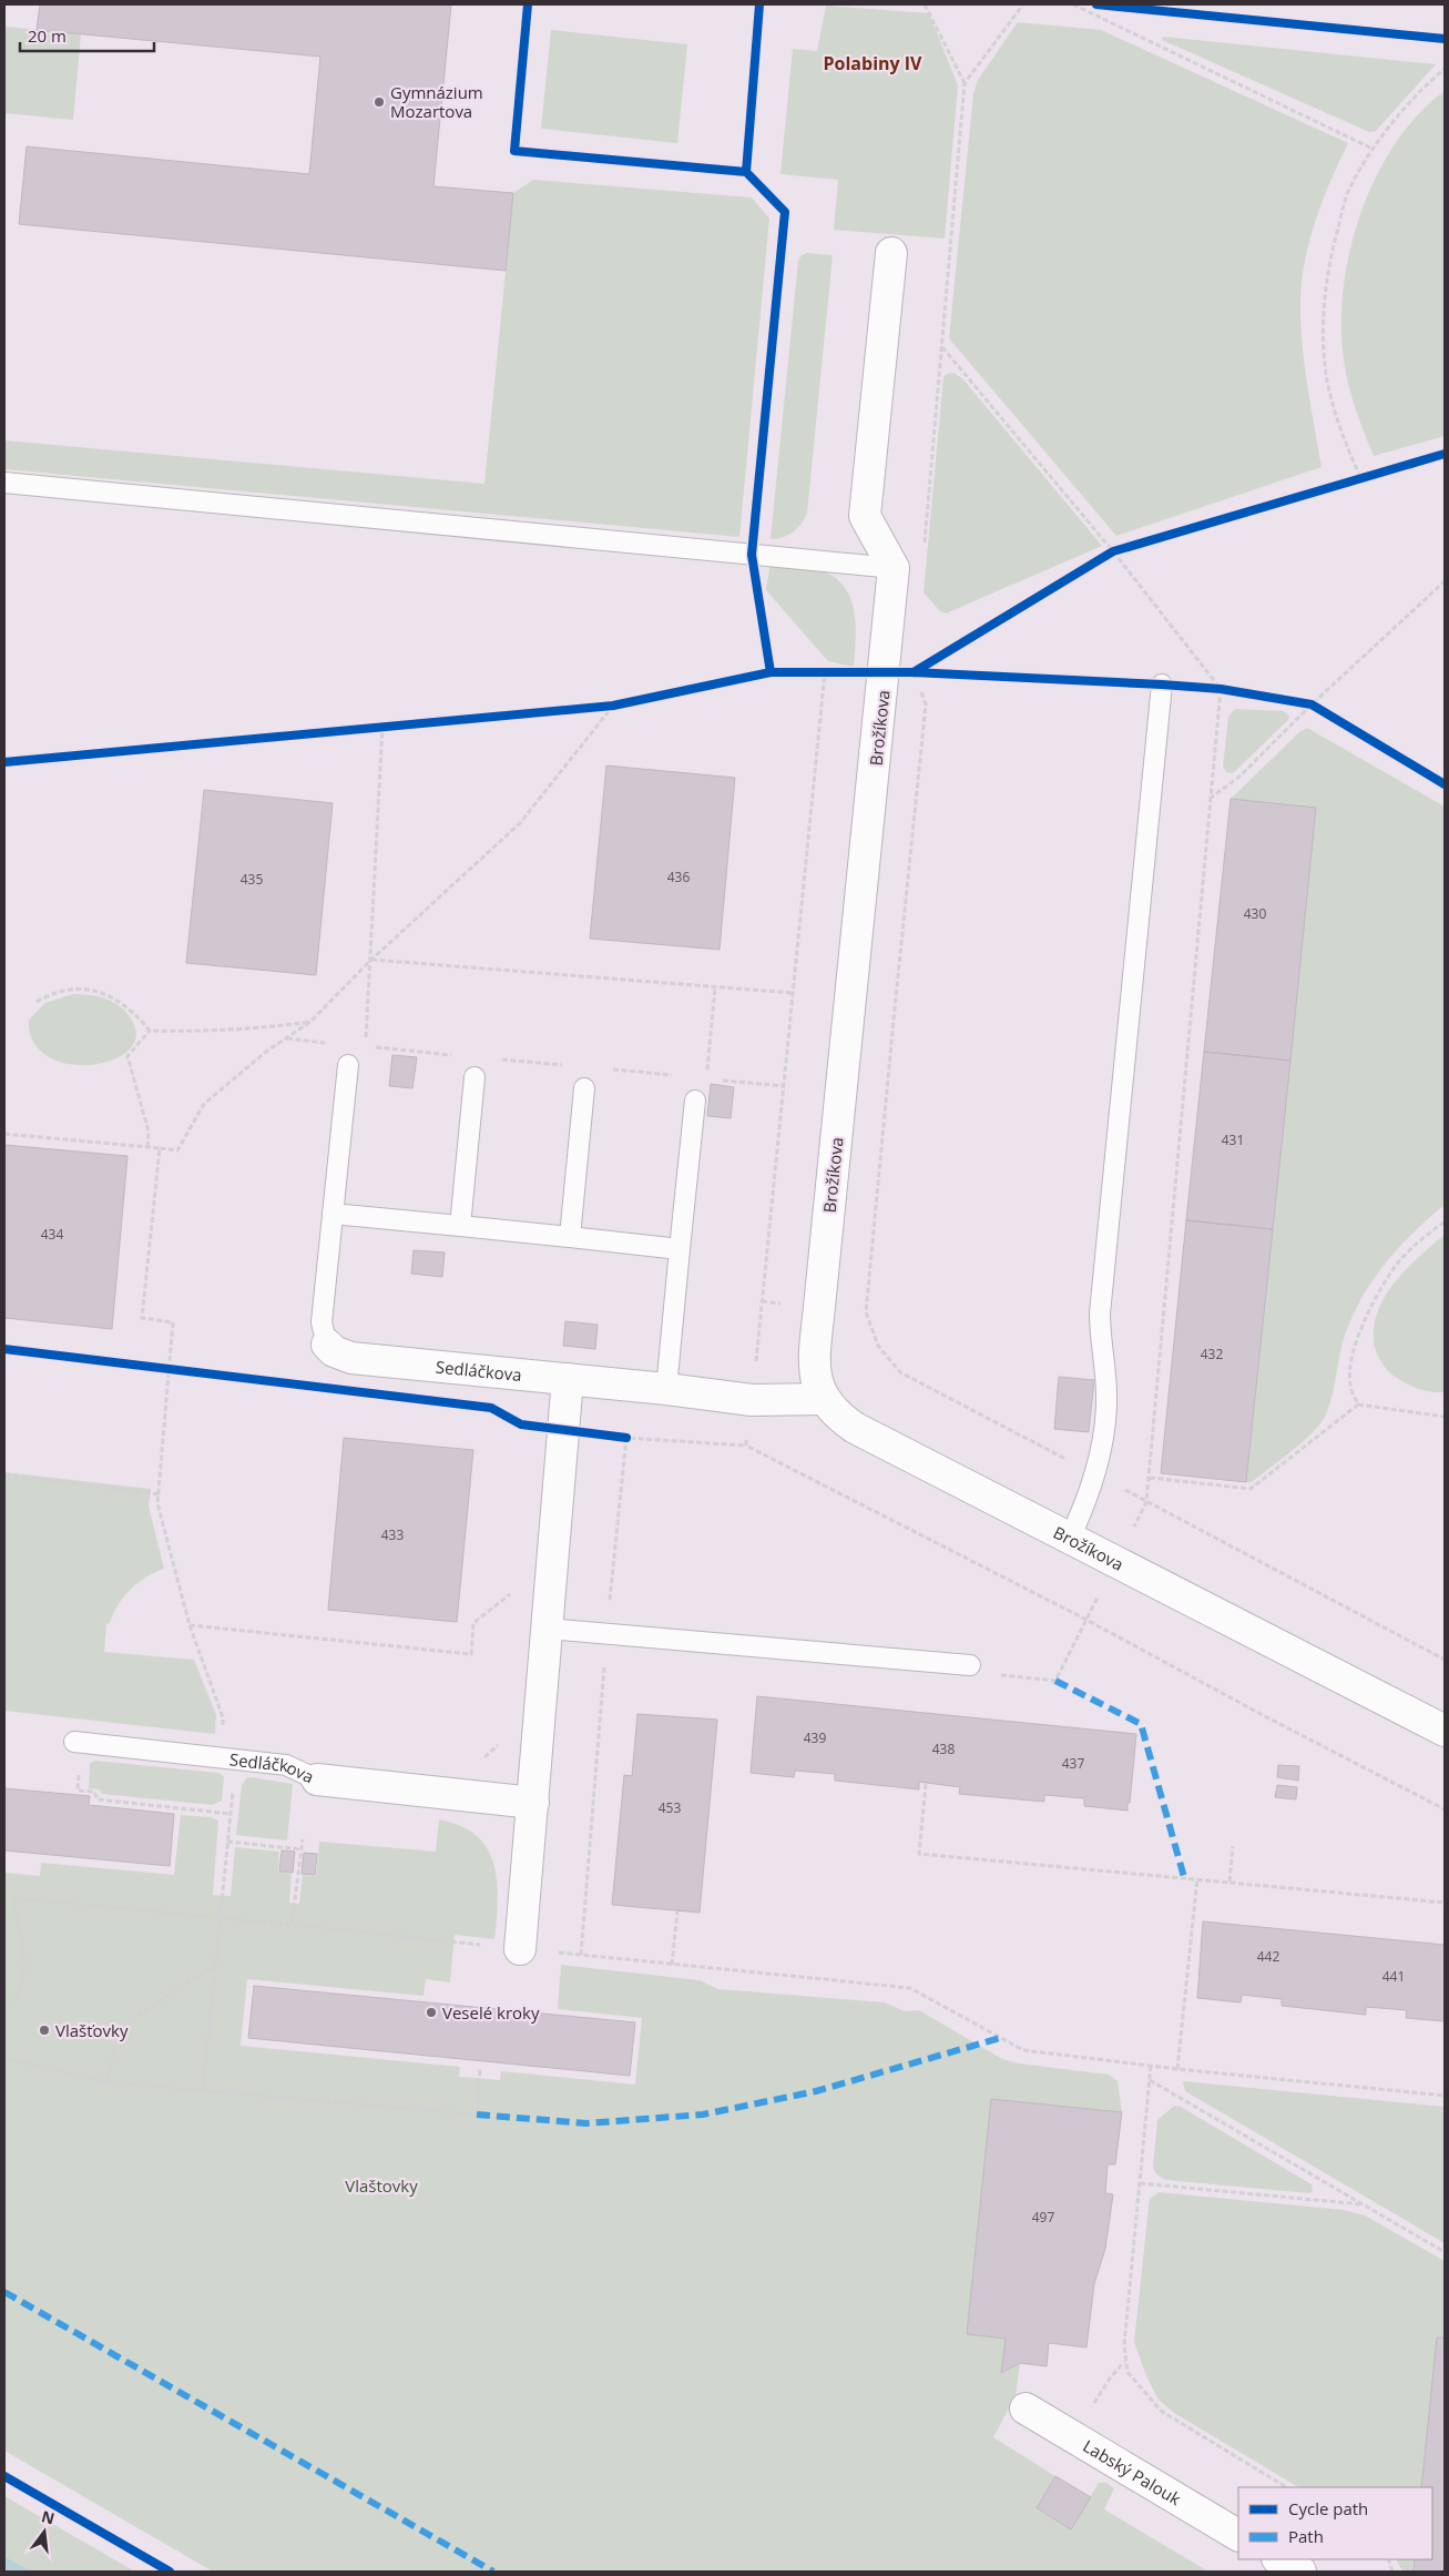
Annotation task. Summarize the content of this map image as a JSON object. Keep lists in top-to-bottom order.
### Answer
{
  "streets": {
    "street": ["Brožíkova", "Sedláčkova", "Labský Palouk"]
  },
  "crossings": [
    ["Brožíkova", "Sedláčkova"]
  ],
  "districts": ["Polabiny IV"],
  "parks": ["Vlaštovky"],
  "places": ["Gymnázium Mozartova", "Veselé kroky", "Vlašťovky"],
  "house_numbers": [
    "436",
    "435",
    "430",
    "431",
    "434",
    "432",
    "433",
    "439",
    "438",
    "437",
    "453",
    "442",
    "441",
    "497"
  ],
  "legend": ["Cycle path", "Path"],
  "scale_bar": "20 m",
  "north": "top"
}
